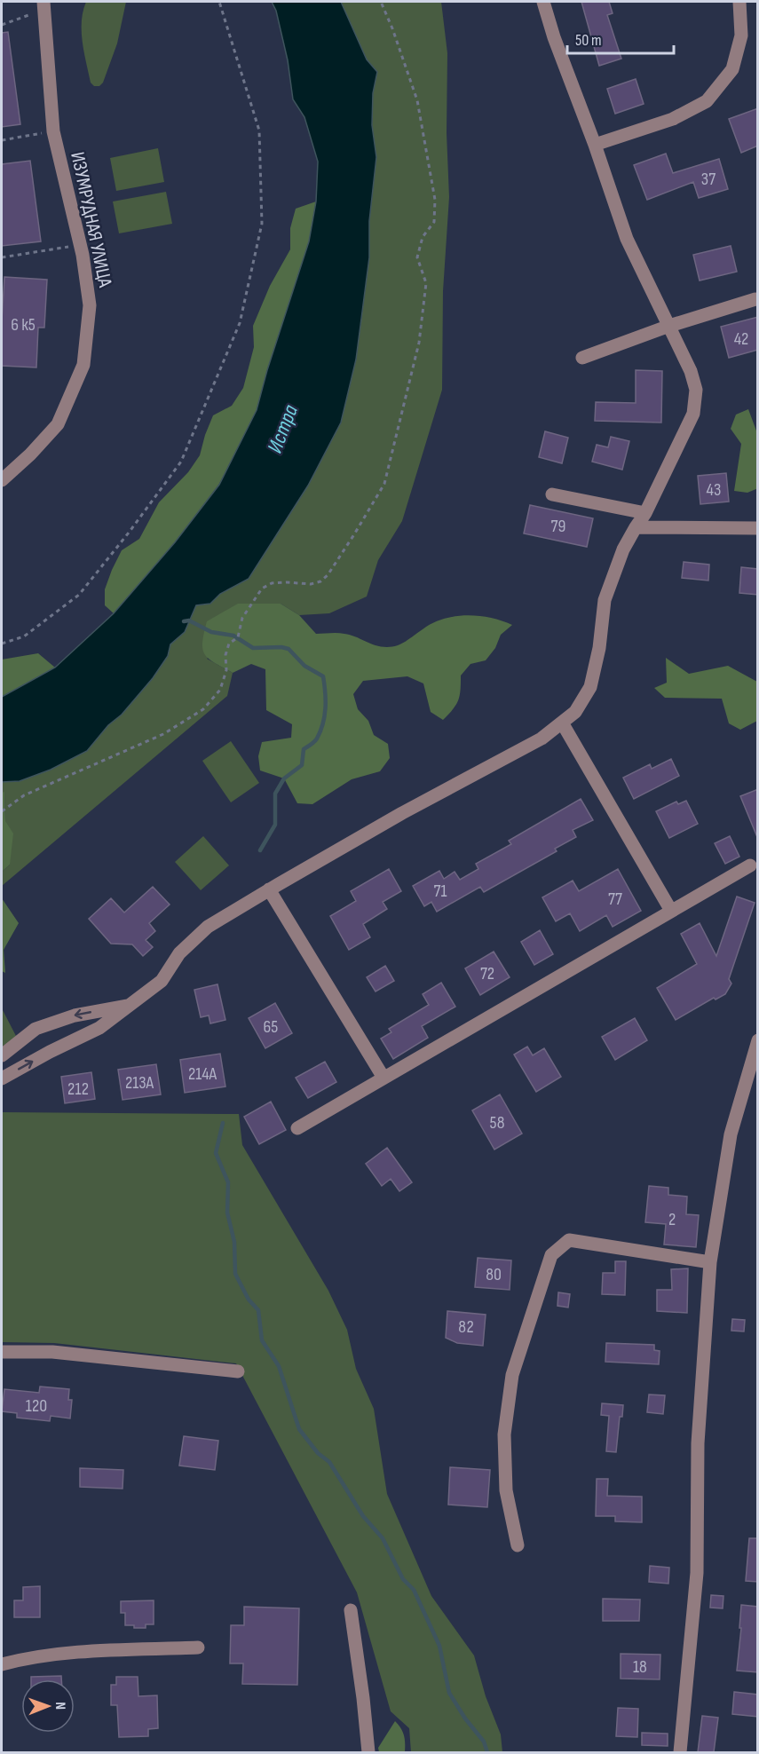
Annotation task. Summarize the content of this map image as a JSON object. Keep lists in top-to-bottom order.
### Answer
{
  "streets": {
    "street": ["ИЗУМРУДНАЯ УЛИЦА"]
  },
  "water": ["Истра"],
  "house_numbers": [
    "37",
    "6 к5",
    "42",
    "43",
    "79",
    "71",
    "77",
    "72",
    "65",
    "214А",
    "213А",
    "212",
    "58",
    "2",
    "80",
    "82",
    "120",
    "18"
  ],
  "scale_bar": "50 m",
  "north": "right"
}
